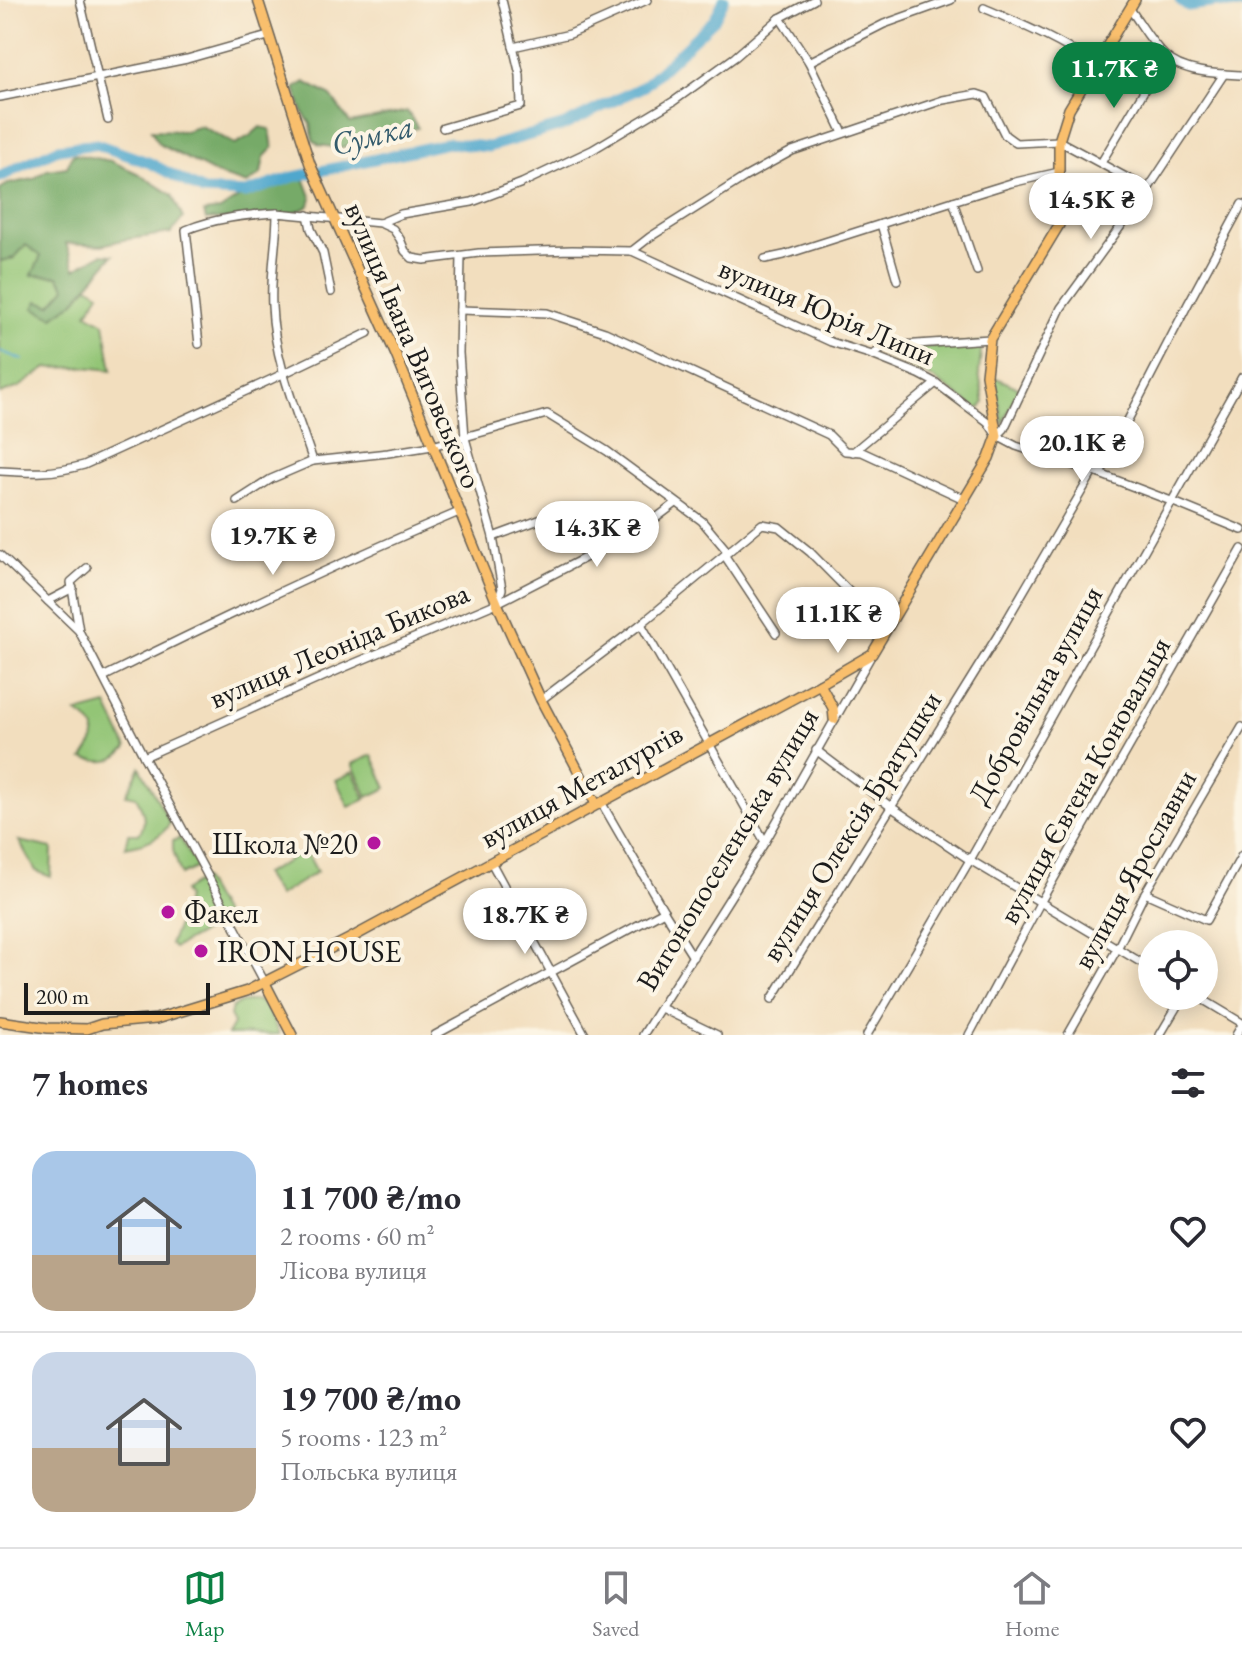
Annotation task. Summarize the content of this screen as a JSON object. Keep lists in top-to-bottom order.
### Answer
{
  "streets": {
    "main road": ["вулиця Івана Виговського", "вулиця Металургів", "Вигонопоселенська вулиця"],
    "street": [
      "вулиця Юрія Липи",
      "вулиця Леоніда Бикова",
      "Добровільна вулиця",
      "вулиця Євгена Коновальця",
      "вулиця Олексія Братушки",
      "вулиця Ярославни"
    ]
  },
  "crossings": [
    ["вулиця Юрія Липи", "Добровільна вулиця"],
    ["вулиця Юрія Липи", "вулиця Олексія Братушки"],
    ["вулиця Юрія Липи", "Вигонопоселенська вулиця"],
    ["вулиця Івана Виговського", "вулиця Леоніда Бикова"],
    ["вулиця Івана Виговського", "вулиця Металургів"],
    ["вулиця Металургів", "Вигонопоселенська вулиця"]
  ],
  "water": ["Сумка"],
  "places": ["Школа №20", "Факел", "IRON HOUSE"],
  "scale_bar": "200 m",
  "page": {
    "price": [
      "11.7K ₴",
      "14.5K ₴",
      "20.1K ₴",
      "14.3K ₴",
      "19.7K ₴",
      "11.1K ₴",
      "18.7K ₴"
    ],
    "scale": "200 m",
    "heading": "7 homes",
    "list": [
      {
        "name": "11 700 ₴/mo",
        "note": "2 rooms · 60 m² · Лісова вулиця"
      },
      {
        "name": "19 700 ₴/mo",
        "note": "5 rooms · 123 m² · Польська вулиця"
      }
    ],
    "tabs": ["Map", "Saved", "Home"]
  }
}
